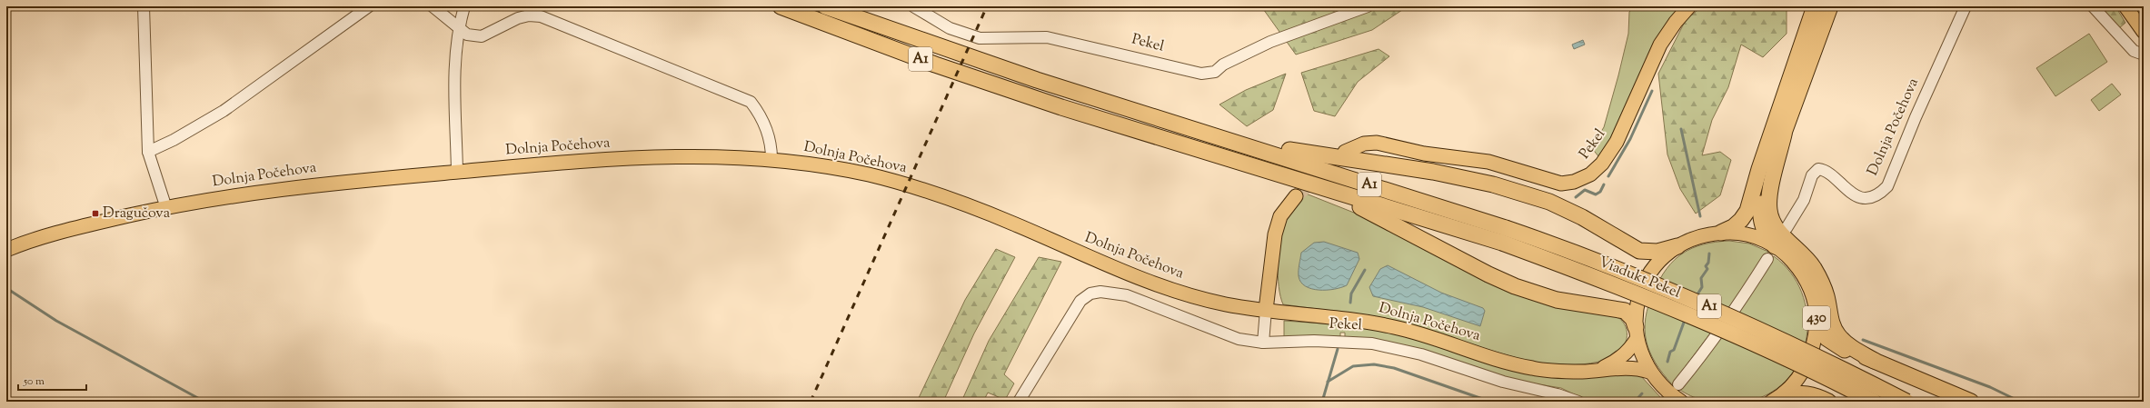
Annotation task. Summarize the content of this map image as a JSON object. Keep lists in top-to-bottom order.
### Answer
{
  "streets": {
    "highway": ["A1", "Viadukt Pekel", "430"],
    "main road": ["Pekel", "Dolnja Počehova"]
  },
  "crossings": [
    ["A1", "Viadukt Pekel"],
    ["Dolnja Počehova", "430"]
  ],
  "places": {
    "transit": ["Dragučova"]
  },
  "scale_bar": "50 m"
}
